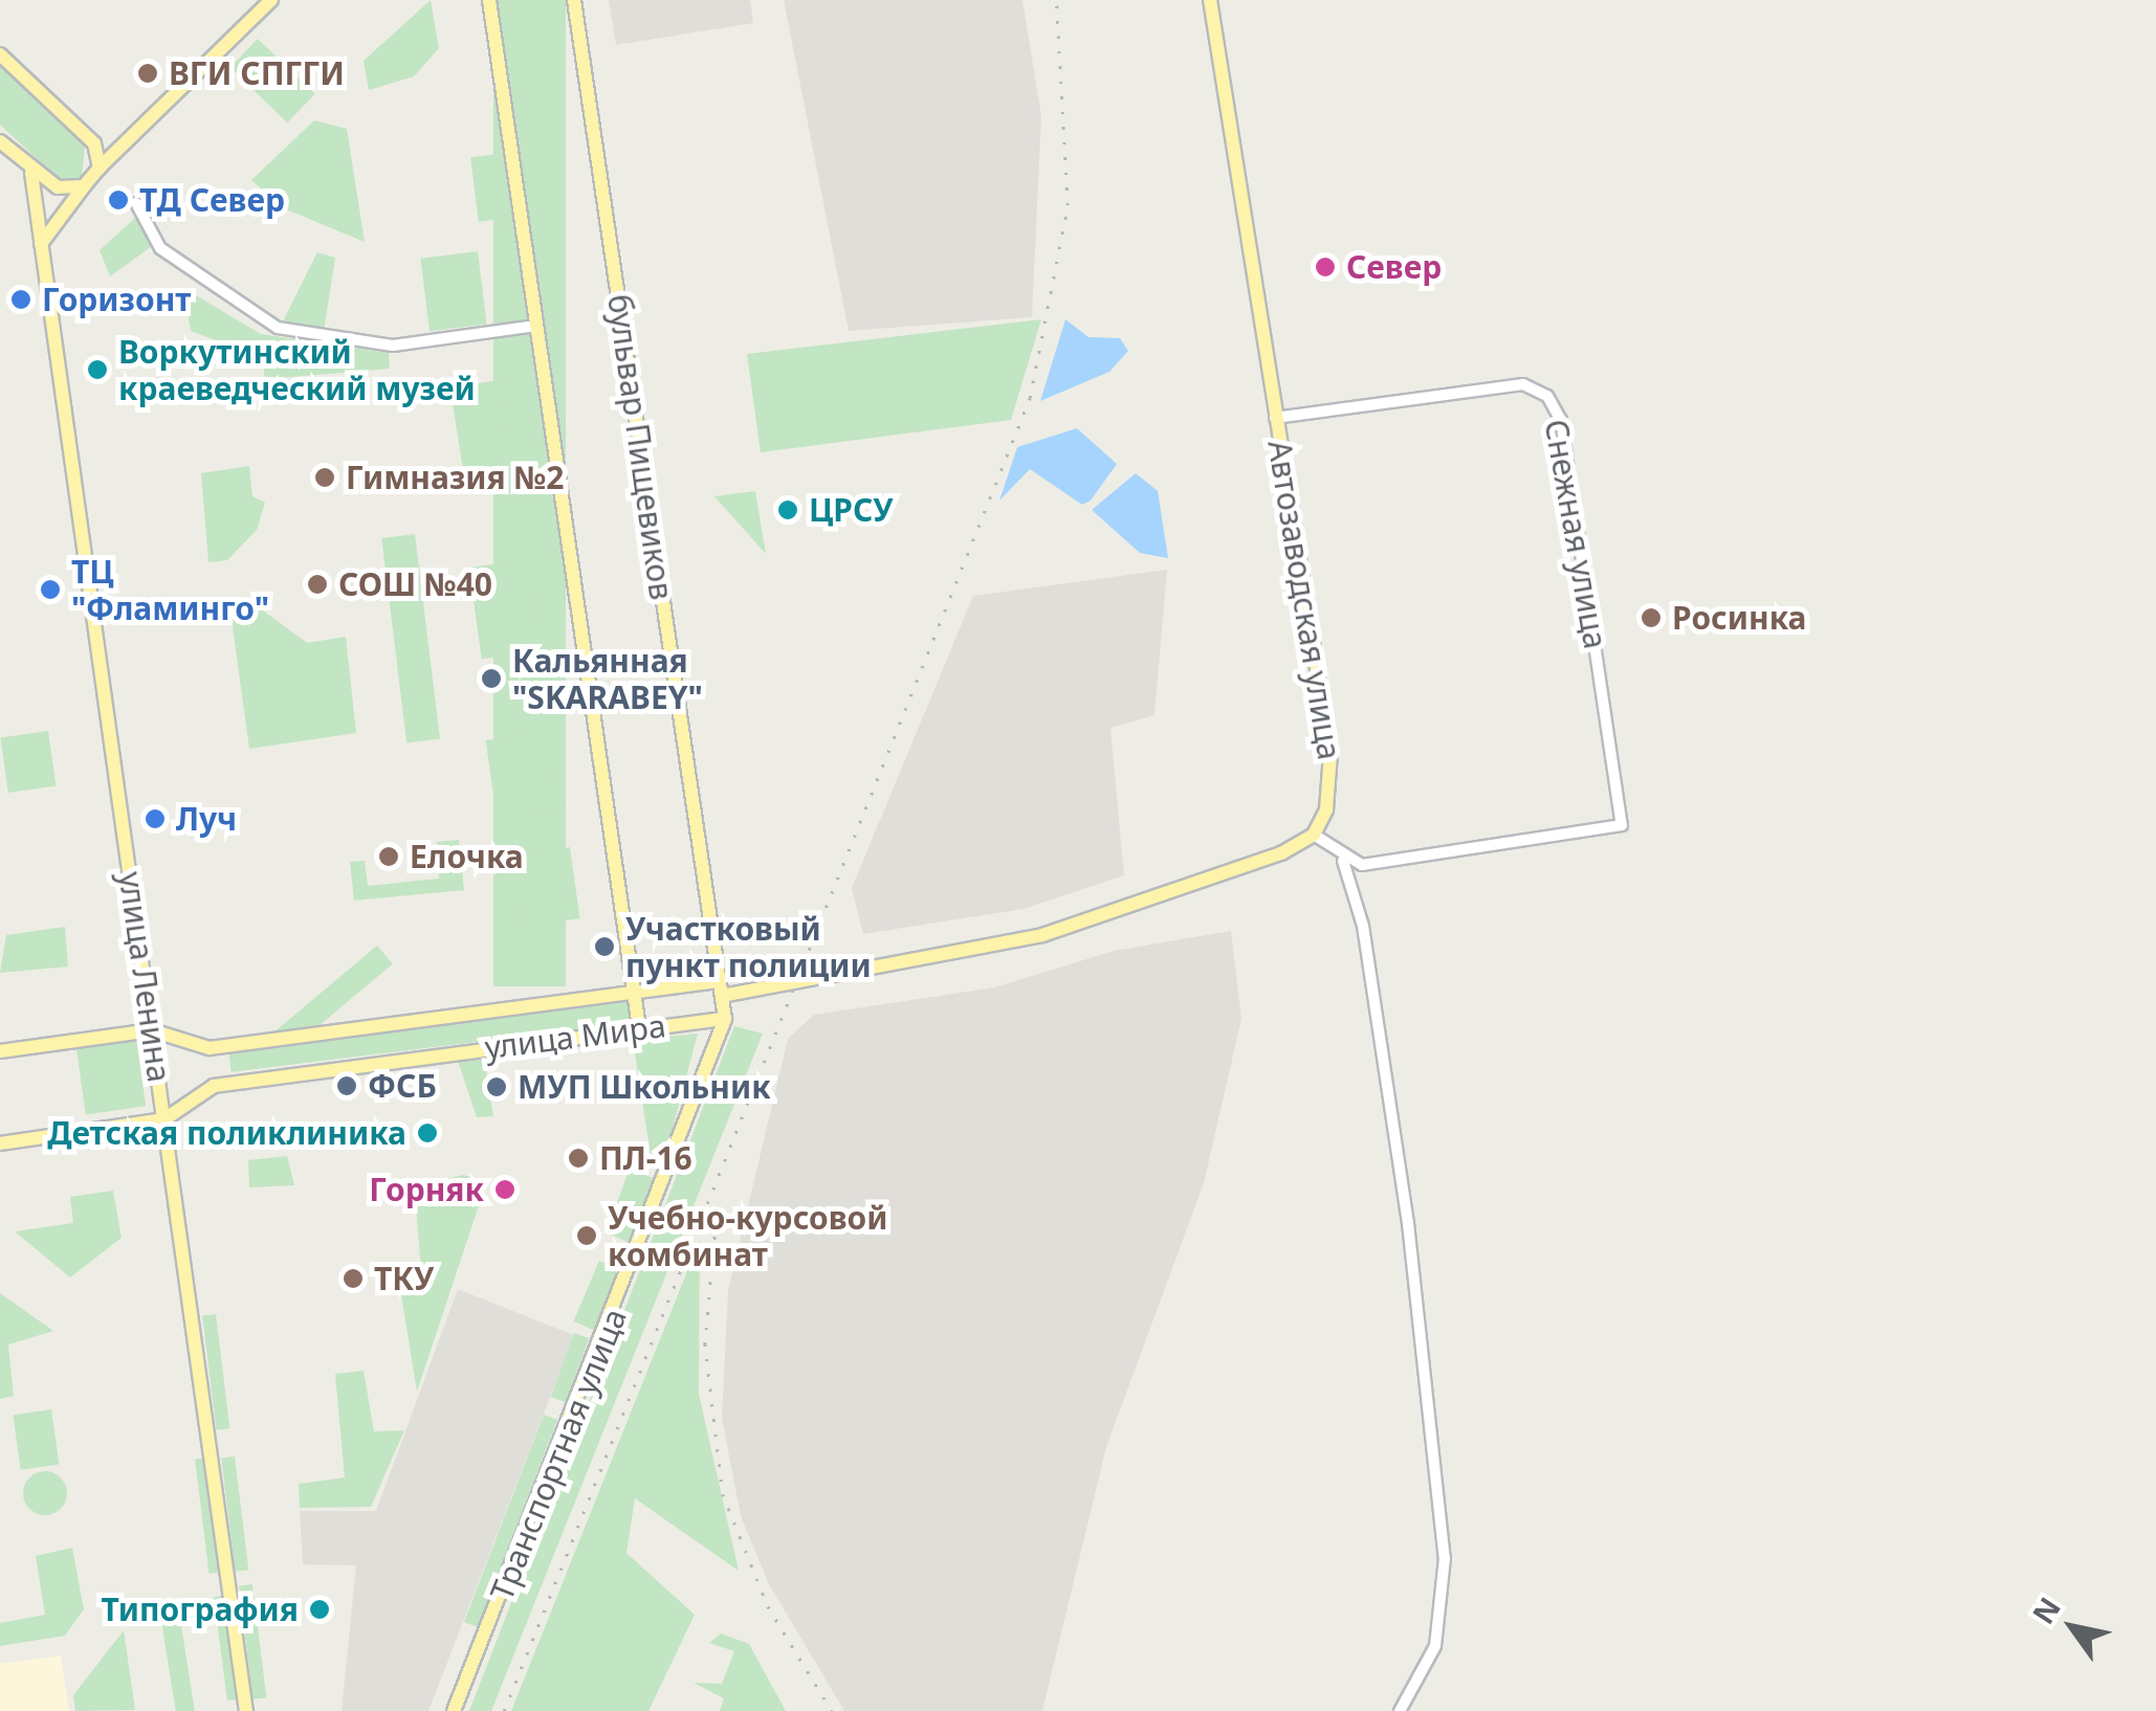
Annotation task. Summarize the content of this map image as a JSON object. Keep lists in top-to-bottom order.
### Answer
{
  "streets": {
    "main road": [
      "бульвар Пищевиков",
      "Автозаводская улица",
      "улица Ленина",
      "улица Мира",
      "Транспортная улица"
    ],
    "street": ["Снежная улица"]
  },
  "crossings": [
    ["бульвар Пищевиков", "улица Мира"],
    ["бульвар Пищевиков", "Транспортная улица"],
    ["Снежная улица", "Автозаводская улица"],
    ["улица Ленина", "улица Мира"],
    ["улица Мира", "Транспортная улица"]
  ],
  "places": [
    "ВГИ СПГГИ",
    "ТД Север",
    "Север",
    "Горизонт",
    "Воркутинский краеведческий музей",
    "Гимназия №2",
    "ЦРСУ",
    "СОШ №40",
    "ТЦ \"Фламинго\"",
    "Росинка",
    "Кальянная \"SKARABEY\"",
    "Луч",
    "Елочка",
    "Участковый пункт полиции",
    "ФСБ",
    "МУП Школьник",
    "Детская поликлиника",
    "ПЛ-16",
    "Горняк",
    "Учебно-курсовой комбинат",
    "ТКУ",
    "Типография"
  ],
  "north": "top left"
}
